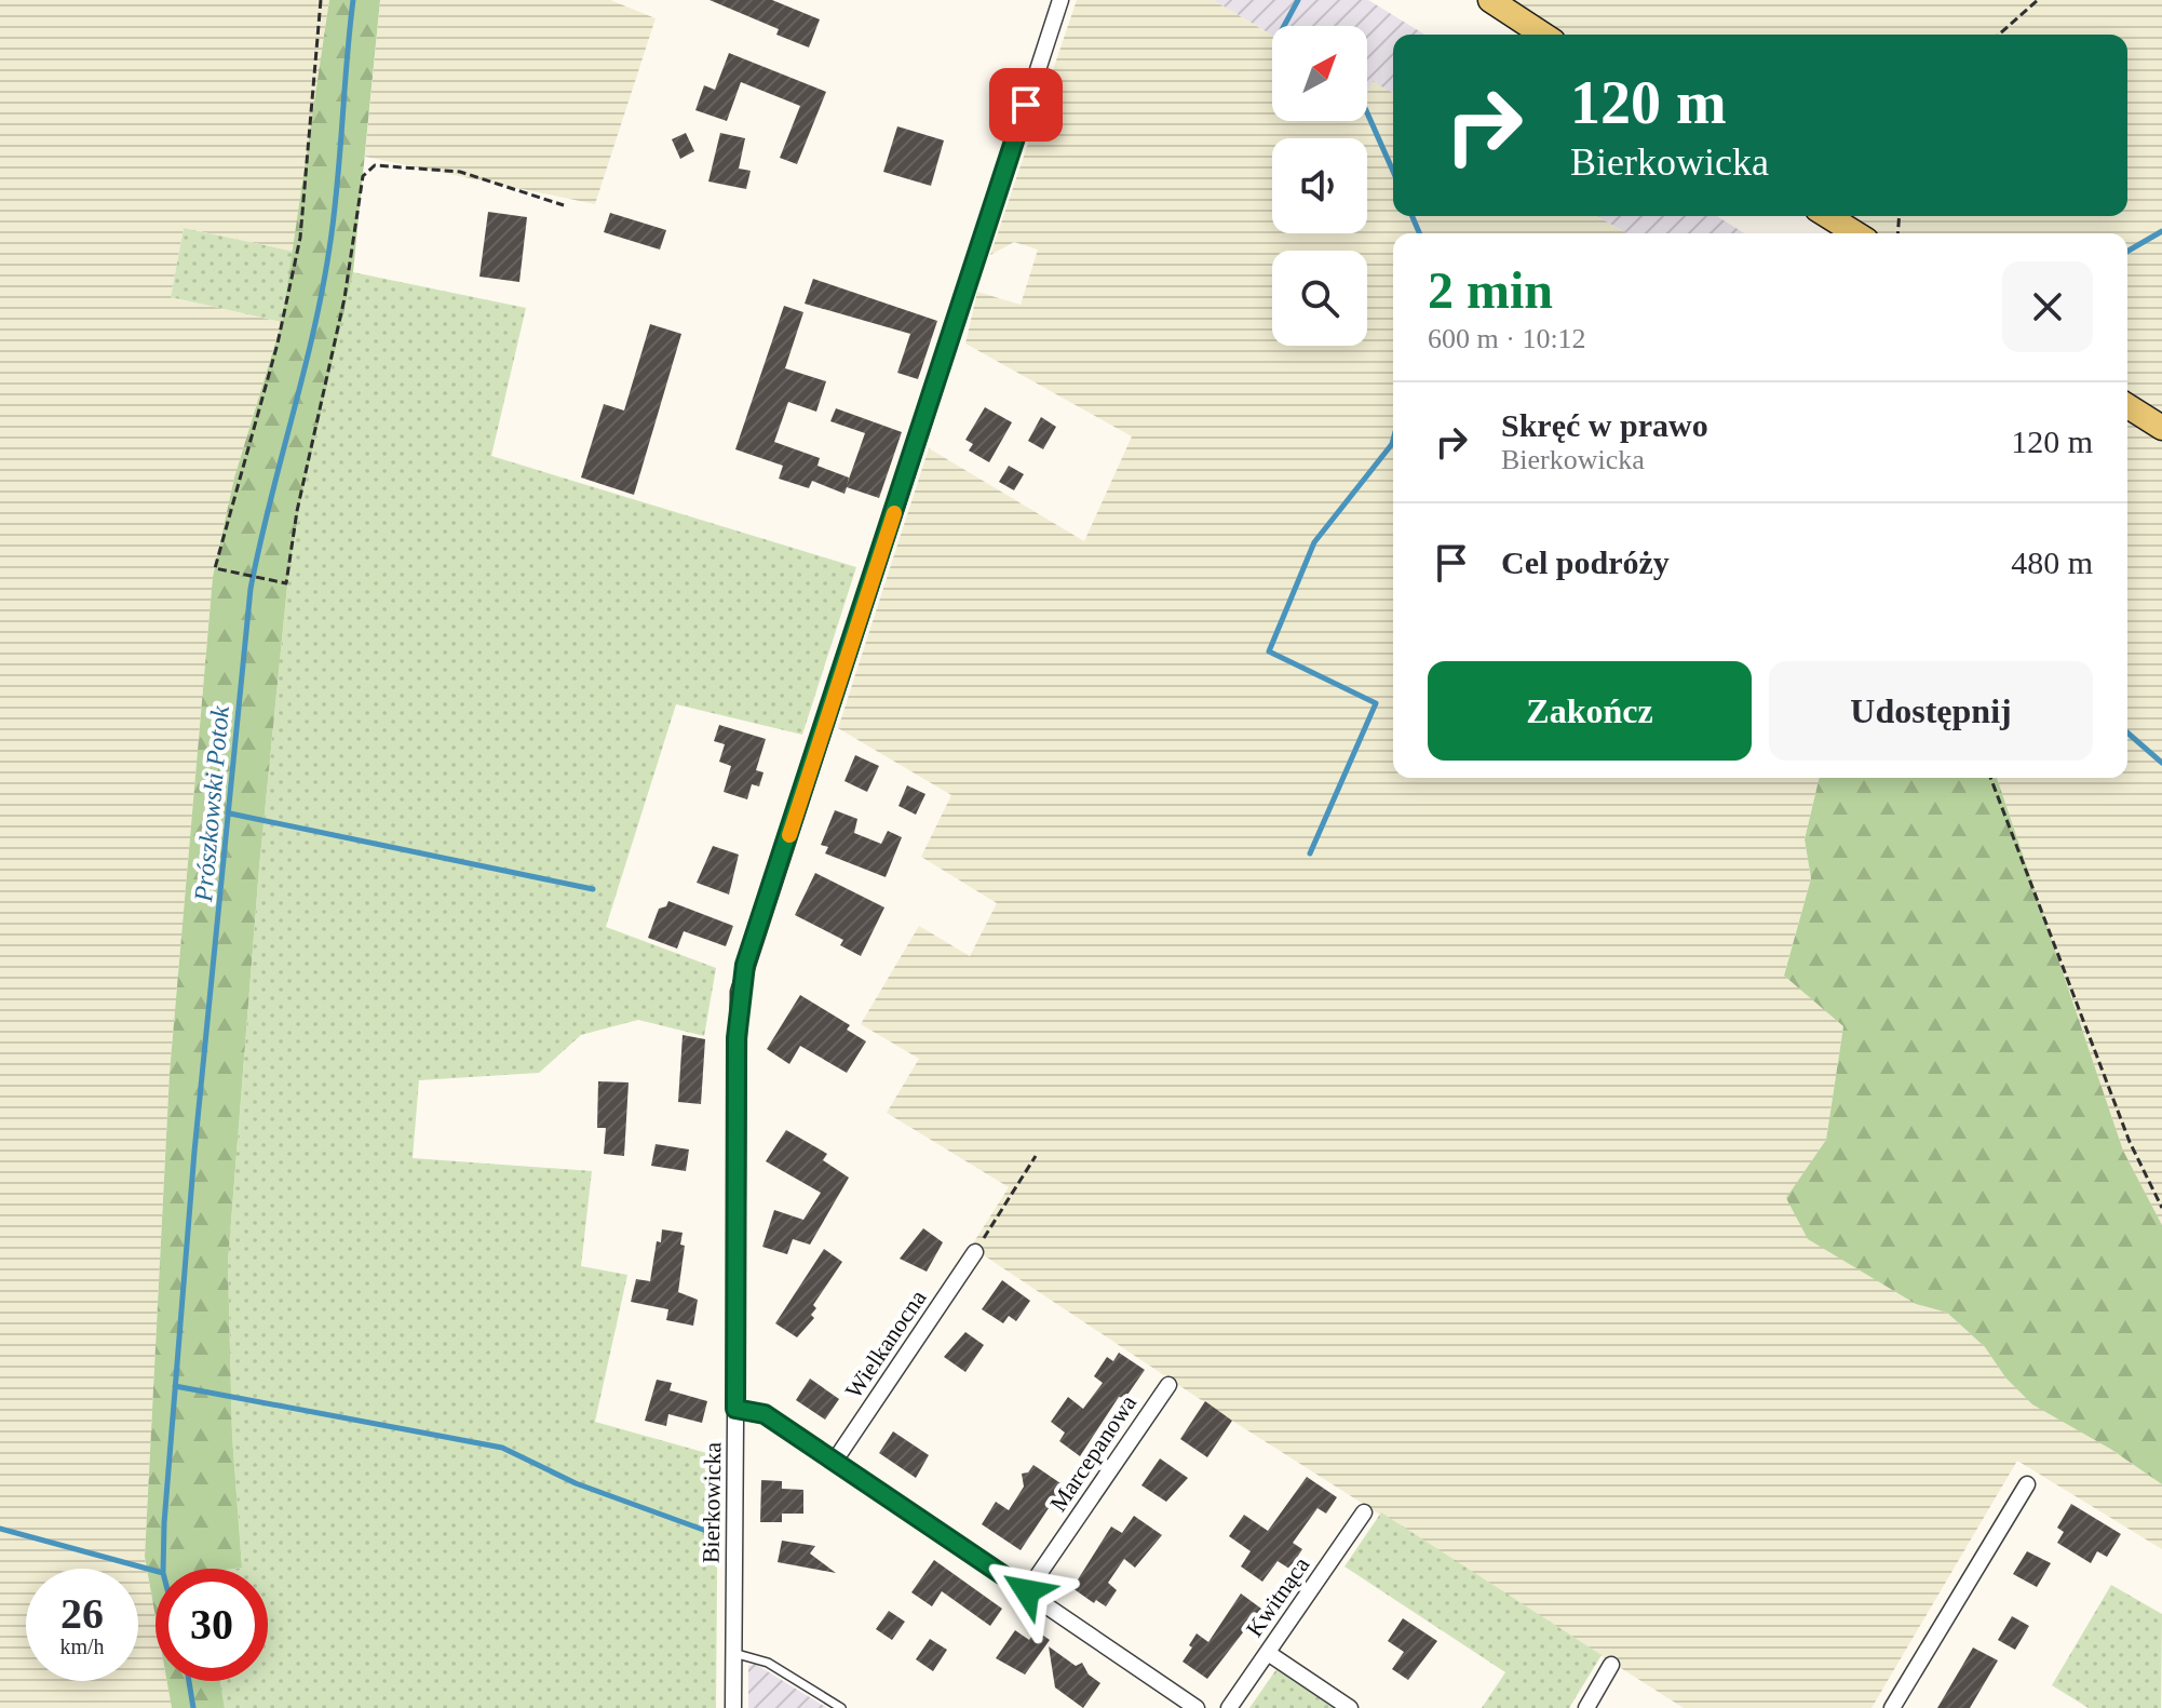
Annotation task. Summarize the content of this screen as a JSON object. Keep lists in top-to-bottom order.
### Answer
{
  "streets": {
    "street": [
      "Wielkanocna",
      "Marcepanowa",
      "Bierkowicka",
      "Kwitnąca"
    ]
  },
  "water": ["Prószkowski Potok"],
  "north": "top right",
  "page": {
    "turn": ["120 m", "Bierkowicka"],
    "heading": ["2 min", "600 m · 10:12"],
    "list": [
      {
        "name": "Skręć w prawo",
        "note": "Bierkowicka",
        "value": "120 m"
      },
      {
        "name": "Cel podróży",
        "value": "480 m"
      }
    ],
    "buttons": ["Zakończ", "Udostępnij"],
    "speed": "26 km/h",
    "limit": "30"
  }
}
